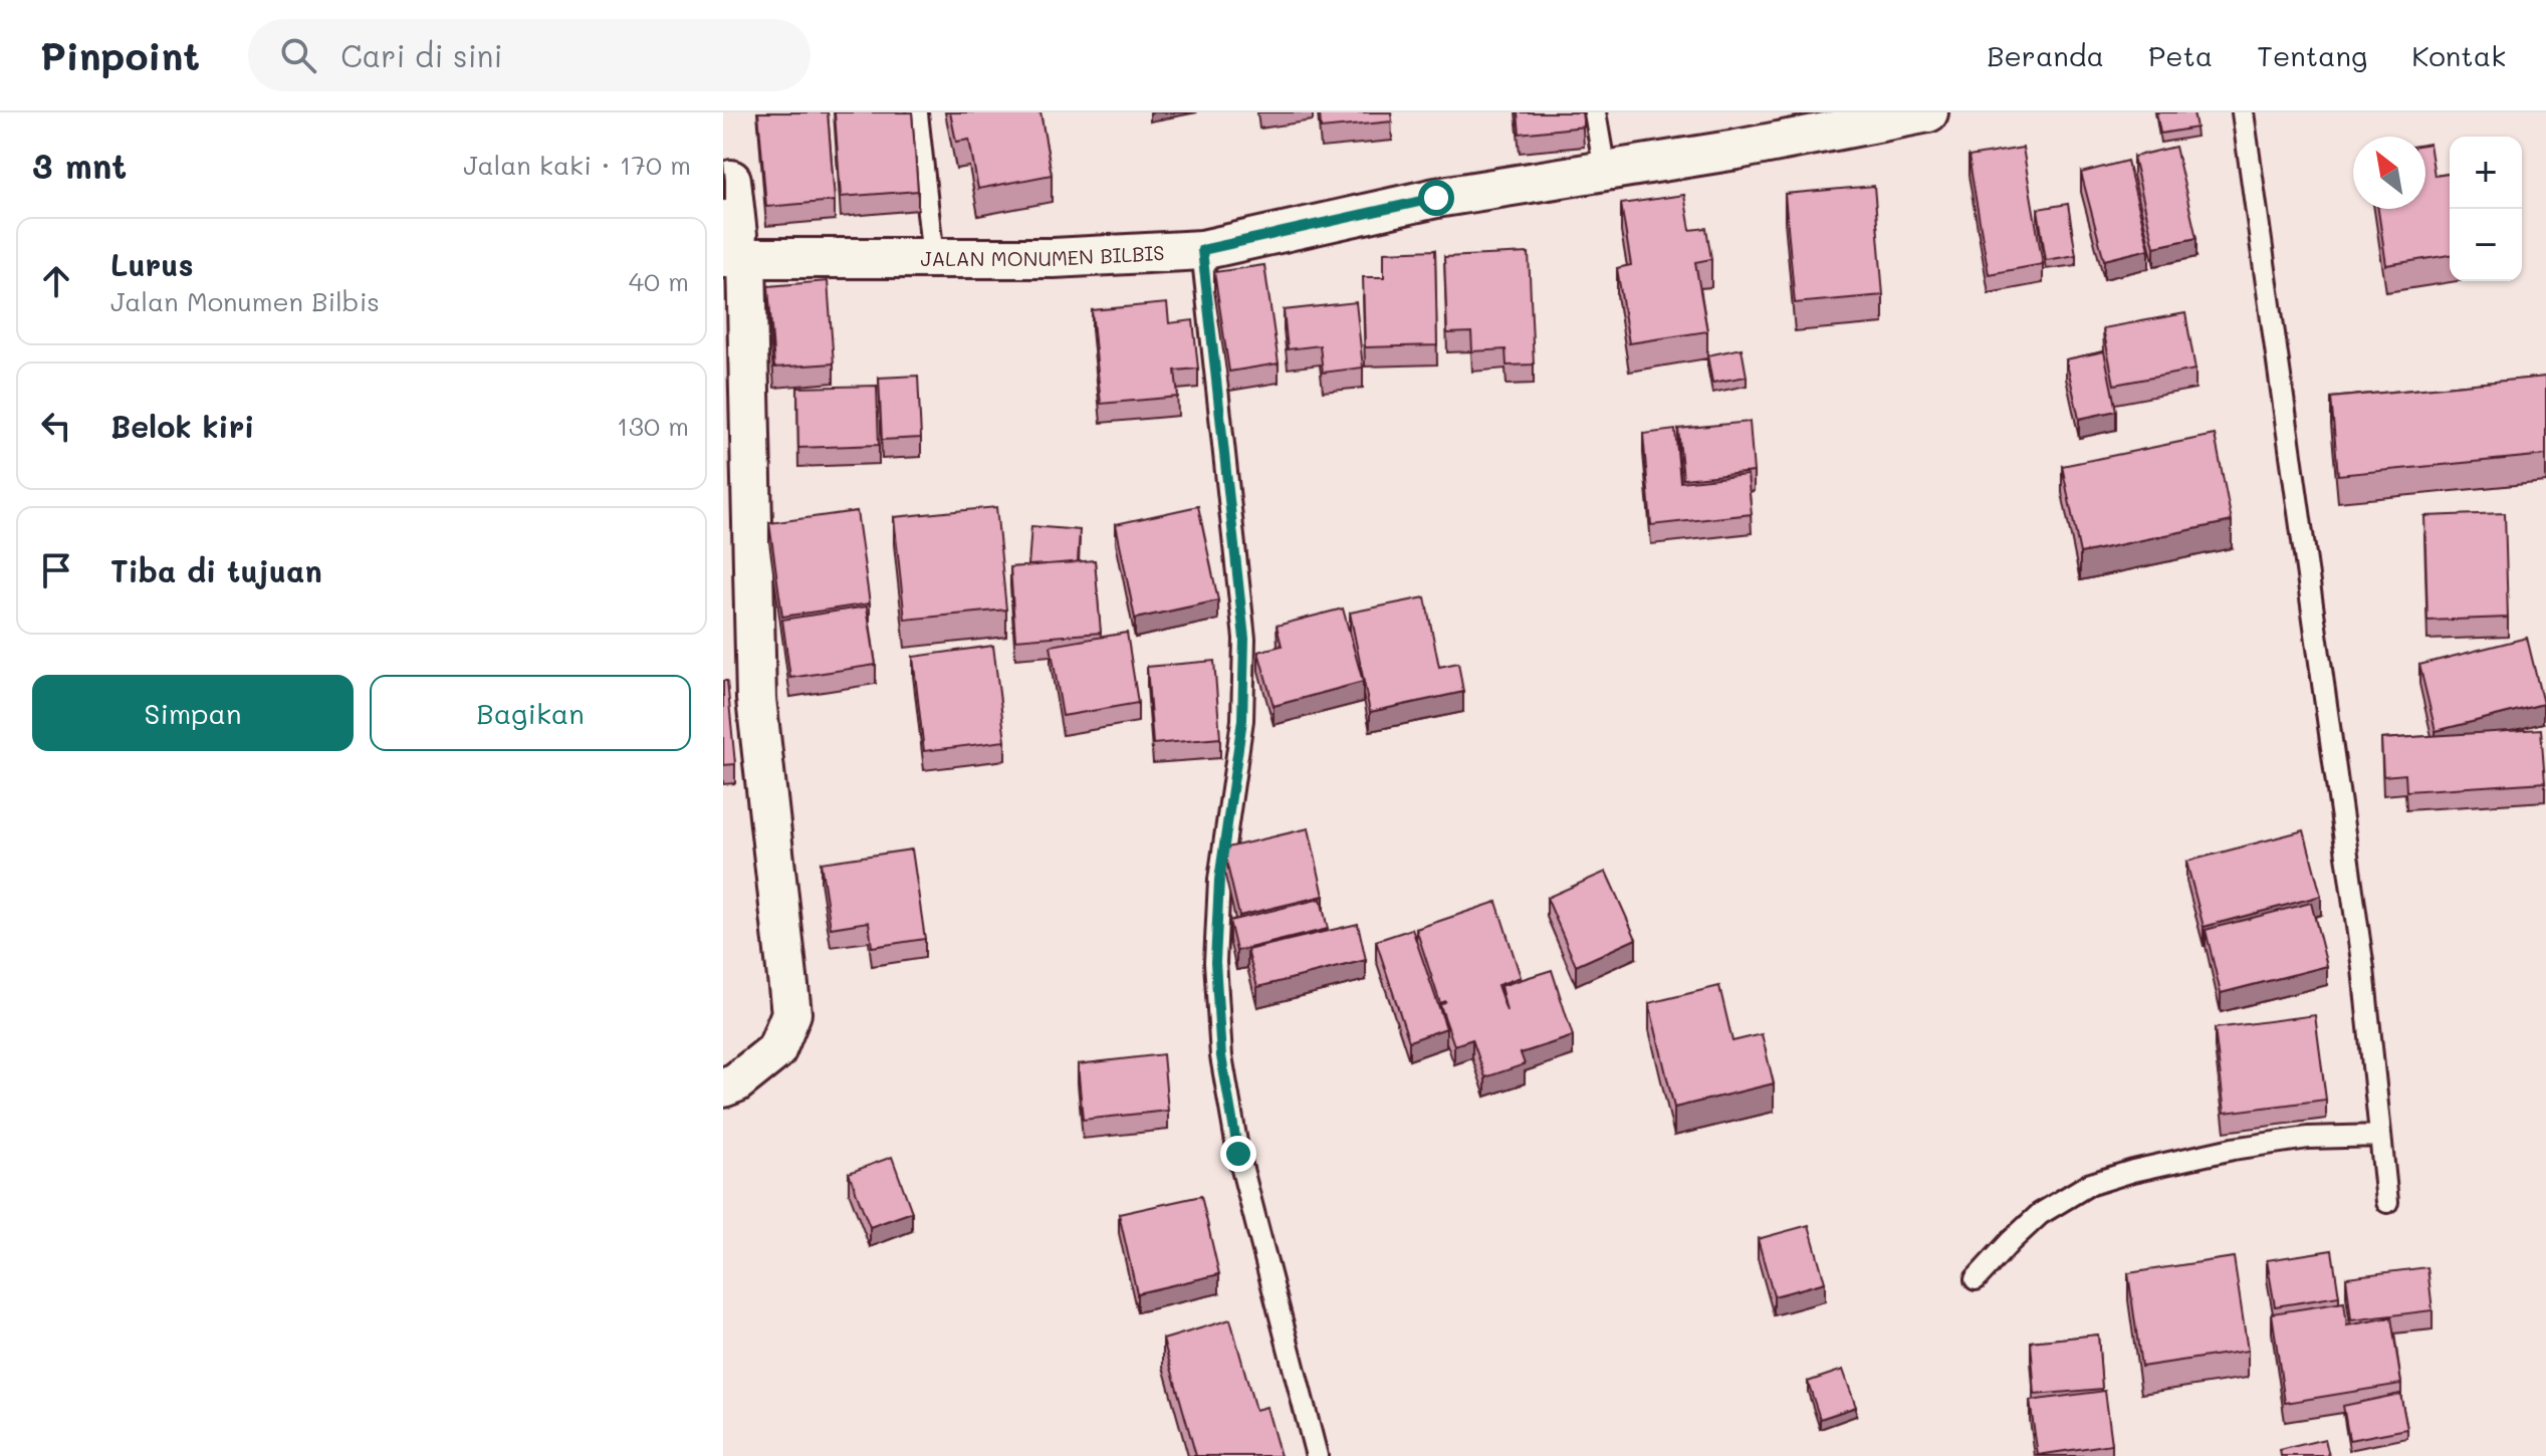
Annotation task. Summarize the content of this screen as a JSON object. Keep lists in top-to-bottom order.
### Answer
{
  "streets": {
    "street": ["JALAN MONUMEN BILBIS"]
  },
  "north": "top left",
  "page": {
    "header": "Pinpoint",
    "search": "Cari di sini",
    "nav": [
      "Beranda",
      "Peta",
      "Tentang",
      "Kontak"
    ],
    "heading": ["3 mnt", "Jalan kaki · 170 m"],
    "map_buttons": ["+", "−"],
    "list": [
      ["Lurus", "Jalan Monumen Bilbis", "40 m"],
      ["Belok kiri", "130 m"],
      "Tiba di tujuan"
    ],
    "buttons": ["Simpan", "Bagikan"]
  }
}
